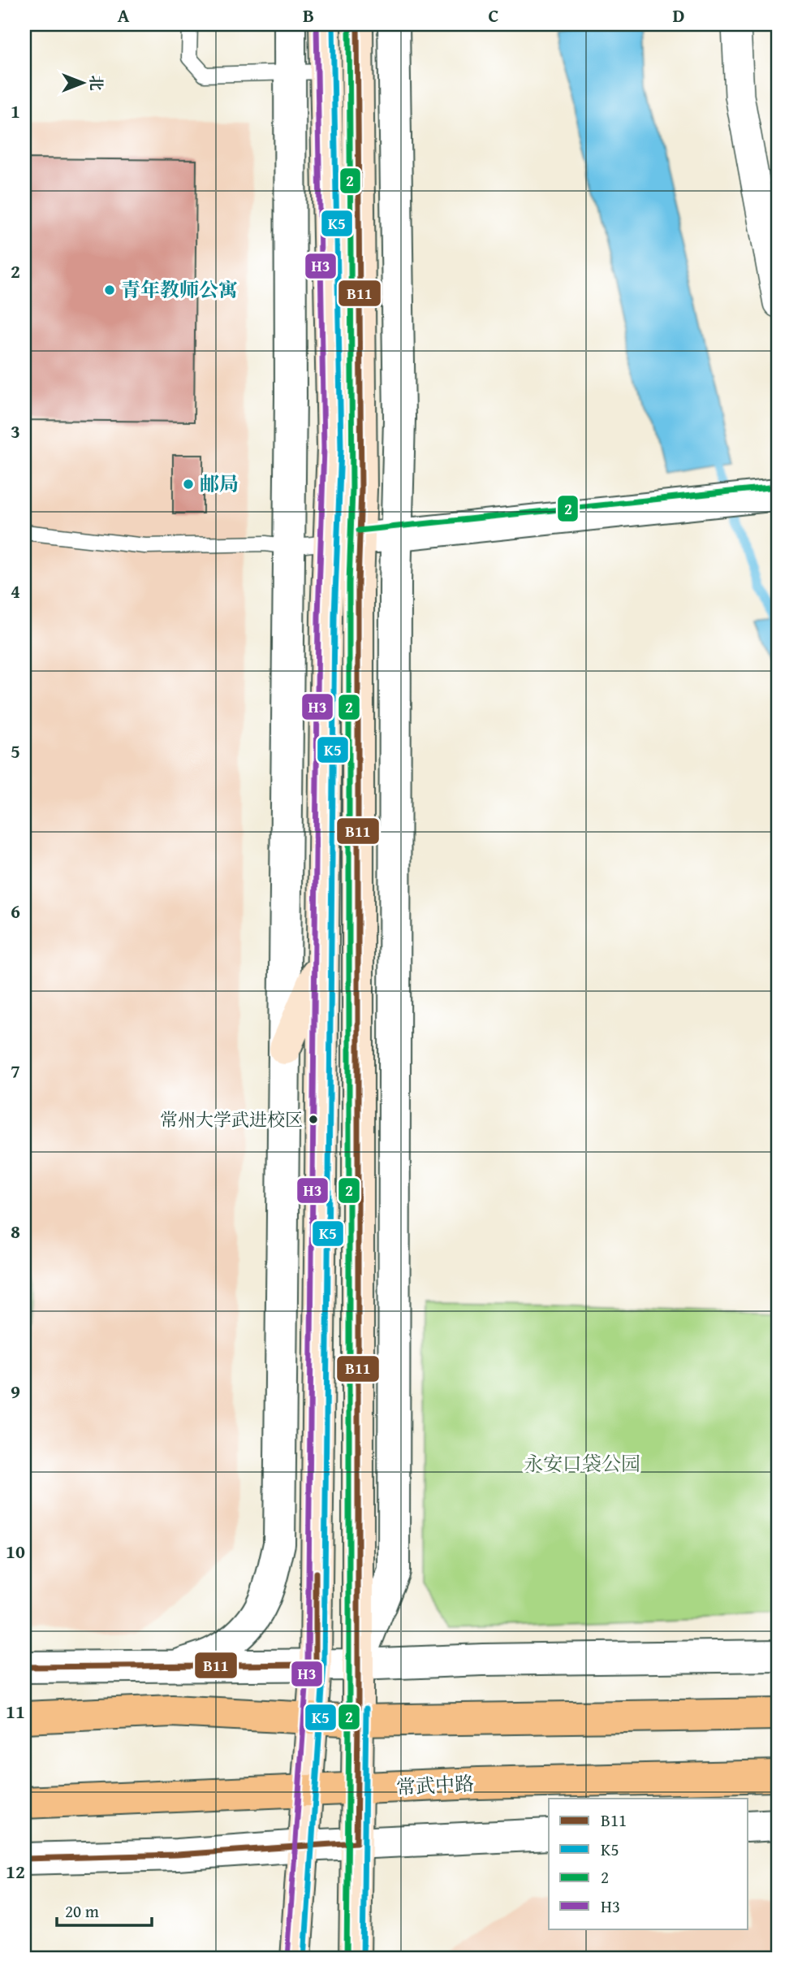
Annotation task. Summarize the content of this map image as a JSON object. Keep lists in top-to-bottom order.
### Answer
{
  "streets": {
    "main road": ["常武中路"]
  },
  "parks": ["永安口袋公园"],
  "places": ["青年教师公寓", "邮局", "常州大学武进校区"],
  "lines": [
    "transit line B11",
    "transit line K5",
    "transit line 2",
    "transit line H3"
  ],
  "legend": [
    "B11",
    "K5",
    "2",
    "H3"
  ],
  "scale_bar": "20 m",
  "north": "right",
  "grid": {
    "columns": [
      "A",
      "B",
      "C",
      "D"
    ],
    "rows": [
      "1",
      "2",
      "3",
      "4",
      "5",
      "6",
      "7",
      "8",
      "9",
      "10",
      "11",
      "12"
    ]
  }
}
